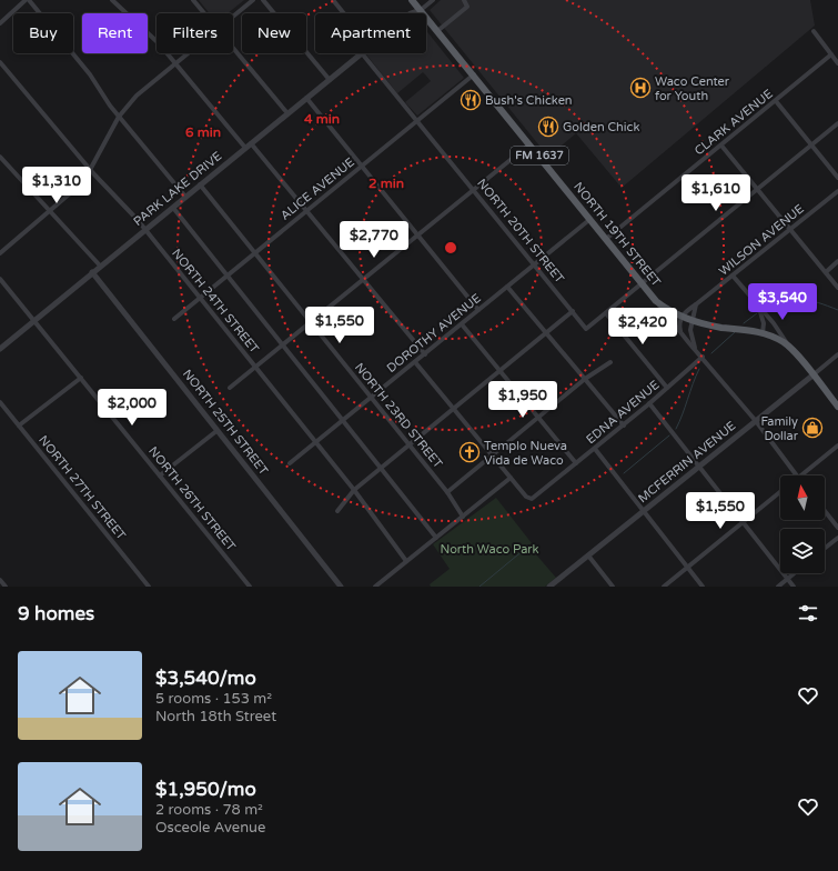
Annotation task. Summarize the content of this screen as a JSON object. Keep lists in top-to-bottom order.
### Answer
{
  "streets": {
    "main road": ["FM 1637", "NORTH 19TH STREET"],
    "street": [
      "CLARK AVENUE",
      "PARK LAKE DRIVE",
      "ALICE AVENUE",
      "NORTH 20TH STREET",
      "WILSON AVENUE",
      "NORTH 24TH STREET",
      "DOROTHY AVENUE",
      "EDNA AVENUE",
      "NORTH 23RD STREET",
      "NORTH 25TH STREET",
      "MCFERRIN AVENUE",
      "NORTH 27TH STREET",
      "NORTH 26TH STREET"
    ]
  },
  "crossings": [
    ["CLARK AVENUE", "NORTH 19TH STREET"],
    ["FM 1637", "NORTH 19TH STREET"],
    ["FM 1637", "WILSON AVENUE"],
    ["FM 1637", "MCFERRIN AVENUE"],
    ["PARK LAKE DRIVE", "NORTH 20TH STREET"],
    ["PARK LAKE DRIVE", "NORTH 19TH STREET"],
    ["PARK LAKE DRIVE", "NORTH 24TH STREET"],
    ["PARK LAKE DRIVE", "NORTH 23RD STREET"],
    ["PARK LAKE DRIVE", "NORTH 25TH STREET"],
    ["PARK LAKE DRIVE", "NORTH 26TH STREET"],
    ["ALICE AVENUE", "NORTH 20TH STREET"],
    ["ALICE AVENUE", "NORTH 19TH STREET"],
    ["ALICE AVENUE", "NORTH 24TH STREET"],
    ["ALICE AVENUE", "NORTH 23RD STREET"],
    ["NORTH 20TH STREET", "DOROTHY AVENUE"],
    ["NORTH 19TH STREET", "DOROTHY AVENUE"],
    ["NORTH 19TH STREET", "EDNA AVENUE"],
    ["NORTH 19TH STREET", "MCFERRIN AVENUE"],
    ["NORTH 24TH STREET", "DOROTHY AVENUE"],
    ["DOROTHY AVENUE", "NORTH 23RD STREET"]
  ],
  "parks": ["North Waco Park"],
  "places": {
    "hospital": ["Waco Center for Youth"],
    "restaurant": ["Bush's Chicken", "Golden Chick"],
    "shop": ["Family Dollar"],
    "church": ["Templo Nueva Vida de Waco"]
  },
  "north": "top",
  "page": {
    "chip": [
      "Buy",
      "Rent",
      "Filters",
      "New",
      "Apartment"
    ],
    "price": [
      "$1,310",
      "$1,610",
      "$2,770",
      "$3,540",
      "$1,550",
      "$2,420",
      "$1,950",
      "$2,000",
      "$1,550"
    ],
    "heading": "9 homes",
    "list": [
      {
        "name": "$3,540/mo",
        "note": "5 rooms · 153 m² · North 18th Street"
      },
      {
        "name": "$1,950/mo",
        "note": "2 rooms · 78 m² · Osceole Avenue"
      }
    ]
  },
  "rings": ["4 min", "6 min", "2 min"]
}
